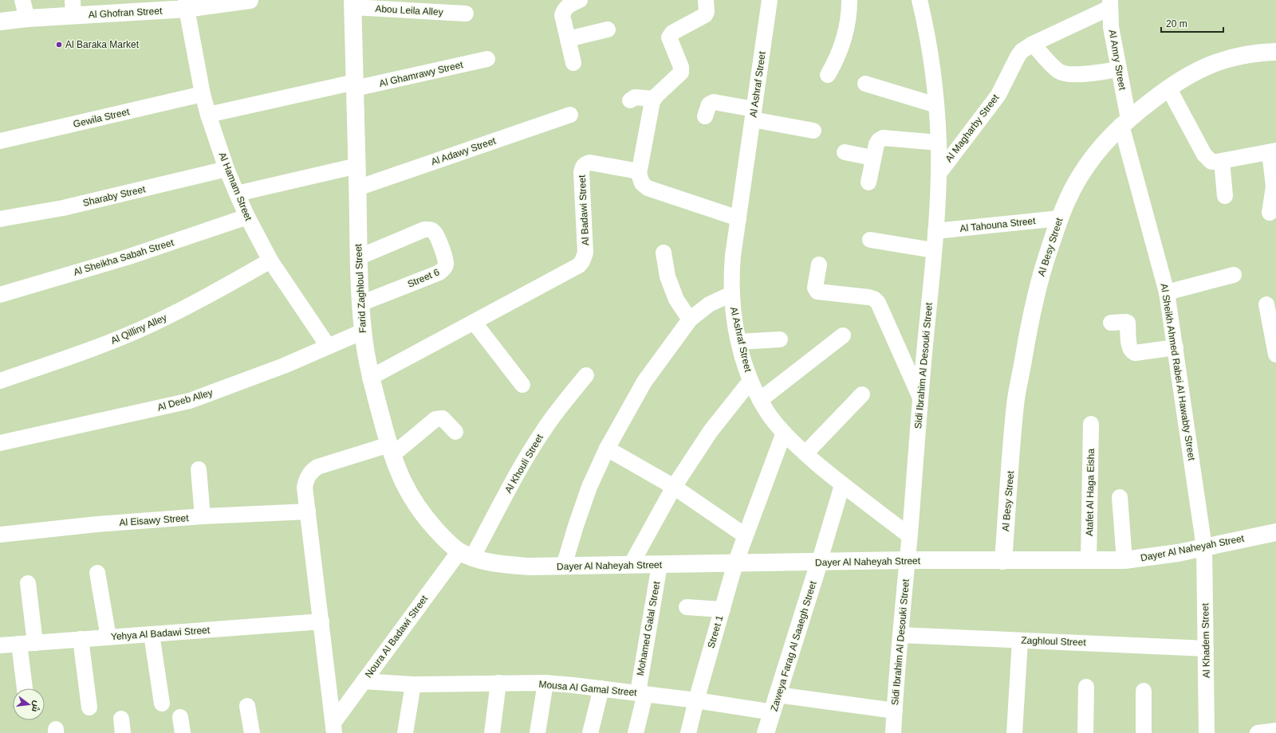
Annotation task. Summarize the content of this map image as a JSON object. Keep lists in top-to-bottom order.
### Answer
{
  "streets": {
    "street": [
      "Abou Leila Alley",
      "Al Ghofran Street",
      "Al Amry Street",
      "Al Ghamrawy Street",
      "Al Ashraf Street",
      "Gewila Street",
      "Al Magharby Street",
      "Al Adawy Street",
      "Al Hamam Street",
      "Sharaby Street",
      "Al Badawi Street",
      "Al Tahouna Street",
      "Al Besy Street",
      "Al Sheikha Sabah Street",
      "Street 6",
      "Farid Zaghloul Street",
      "Al Qilliny Alley",
      "Sidi Ibrahim Al Desouki Street",
      "Al Sheikh Ahmed Rabei Al Hawabty Street",
      "Al Deeb Alley",
      "Al Khouli Street",
      "Atafet Al Haga Eisha",
      "Al Eisawy Street",
      "Dayer Al Naheyah Street",
      "Mohamed Galal Street",
      "Street 1",
      "Yehya Al Badawi Street",
      "Noura Al Badawi Street",
      "Al Khadem Street",
      "Zaghloul Street",
      "Zaweya Farag Al Saaegh Street",
      "Mousa Al Gamal Street"
    ]
  },
  "crossings": [
    ["Abou Leila Alley", "Farid Zaghloul Street"],
    ["Al Ghofran Street", "Al Hamam Street"],
    ["Al Amry Street", "Al Magharby Street"],
    ["Al Amry Street", "Al Besy Street"],
    ["Al Amry Street", "Al Sheikh Ahmed Rabei Al Hawabty Street"],
    ["Al Ghamrawy Street", "Al Hamam Street"],
    ["Al Ghamrawy Street", "Farid Zaghloul Street"],
    ["Al Ashraf Street", "Sidi Ibrahim Al Desouki Street"],
    ["Al Ashraf Street", "Street 1"],
    ["Al Ashraf Street", "Zaweya Farag Al Saaegh Street"],
    ["Gewila Street", "Al Hamam Street"],
    ["Al Magharby Street", "Sidi Ibrahim Al Desouki Street"],
    ["Al Adawy Street", "Farid Zaghloul Street"],
    ["Al Hamam Street", "Sharaby Street"],
    ["Al Hamam Street", "Al Sheikha Sabah Street"],
    ["Al Hamam Street", "Al Qilliny Alley"],
    ["Al Hamam Street", "Al Deeb Alley"],
    ["Al Badawi Street", "Farid Zaghloul Street"],
    ["Al Tahouna Street", "Al Besy Street"],
    ["Al Tahouna Street", "Sidi Ibrahim Al Desouki Street"],
    ["Al Besy Street", "Al Sheikh Ahmed Rabei Al Hawabty Street"],
    ["Al Besy Street", "Dayer Al Naheyah Street"],
    ["Street 6", "Farid Zaghloul Street"],
    ["Farid Zaghloul Street", "Al Deeb Alley"],
    ["Farid Zaghloul Street", "Al Khouli Street"],
    ["Farid Zaghloul Street", "Dayer Al Naheyah Street"],
    ["Farid Zaghloul Street", "Noura Al Badawi Street"],
    ["Sidi Ibrahim Al Desouki Street", "Dayer Al Naheyah Street"],
    ["Sidi Ibrahim Al Desouki Street", "Zaghloul Street"],
    ["Al Sheikh Ahmed Rabei Al Hawabty Street", "Dayer Al Naheyah Street"],
    ["Al Sheikh Ahmed Rabei Al Hawabty Street", "Al Khadem Street"],
    ["Al Khouli Street", "Dayer Al Naheyah Street"],
    ["Al Khouli Street", "Noura Al Badawi Street"],
    ["Atafet Al Haga Eisha", "Dayer Al Naheyah Street"],
    ["Dayer Al Naheyah Street", "Mohamed Galal Street"],
    ["Dayer Al Naheyah Street", "Street 1"],
    ["Dayer Al Naheyah Street", "Noura Al Badawi Street"],
    ["Dayer Al Naheyah Street", "Al Khadem Street"],
    ["Dayer Al Naheyah Street", "Zaweya Farag Al Saaegh Street"],
    ["Mohamed Galal Street", "Mousa Al Gamal Street"],
    ["Street 1", "Mousa Al Gamal Street"],
    ["Noura Al Badawi Street", "Mousa Al Gamal Street"],
    ["Al Khadem Street", "Zaghloul Street"],
    ["Zaweya Farag Al Saaegh Street", "Mousa Al Gamal Street"]
  ],
  "places": ["Al Baraka Market"],
  "scale_bar": "20 m",
  "north": "right"
}
